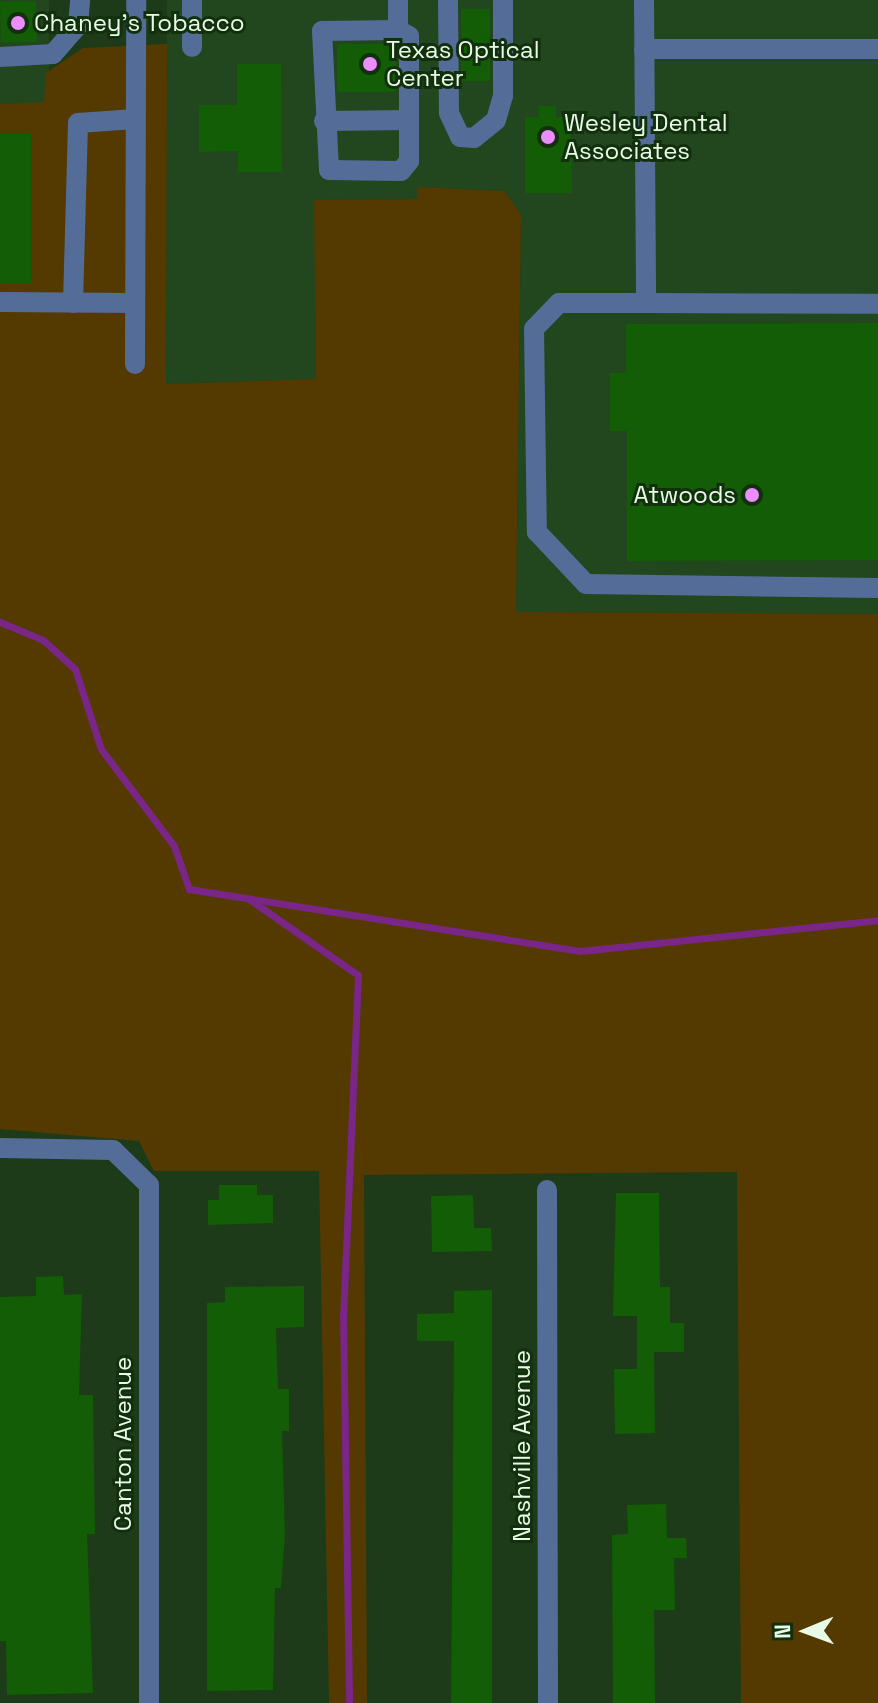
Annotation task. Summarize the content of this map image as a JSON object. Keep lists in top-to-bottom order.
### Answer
{
  "streets": {
    "street": ["Canton Avenue", "Nashville Avenue"]
  },
  "places": [
    "Chaney's Tobacco",
    "Texas Optical Center",
    "Wesley Dental Associates",
    "Atwoods"
  ],
  "north": "left"
}
